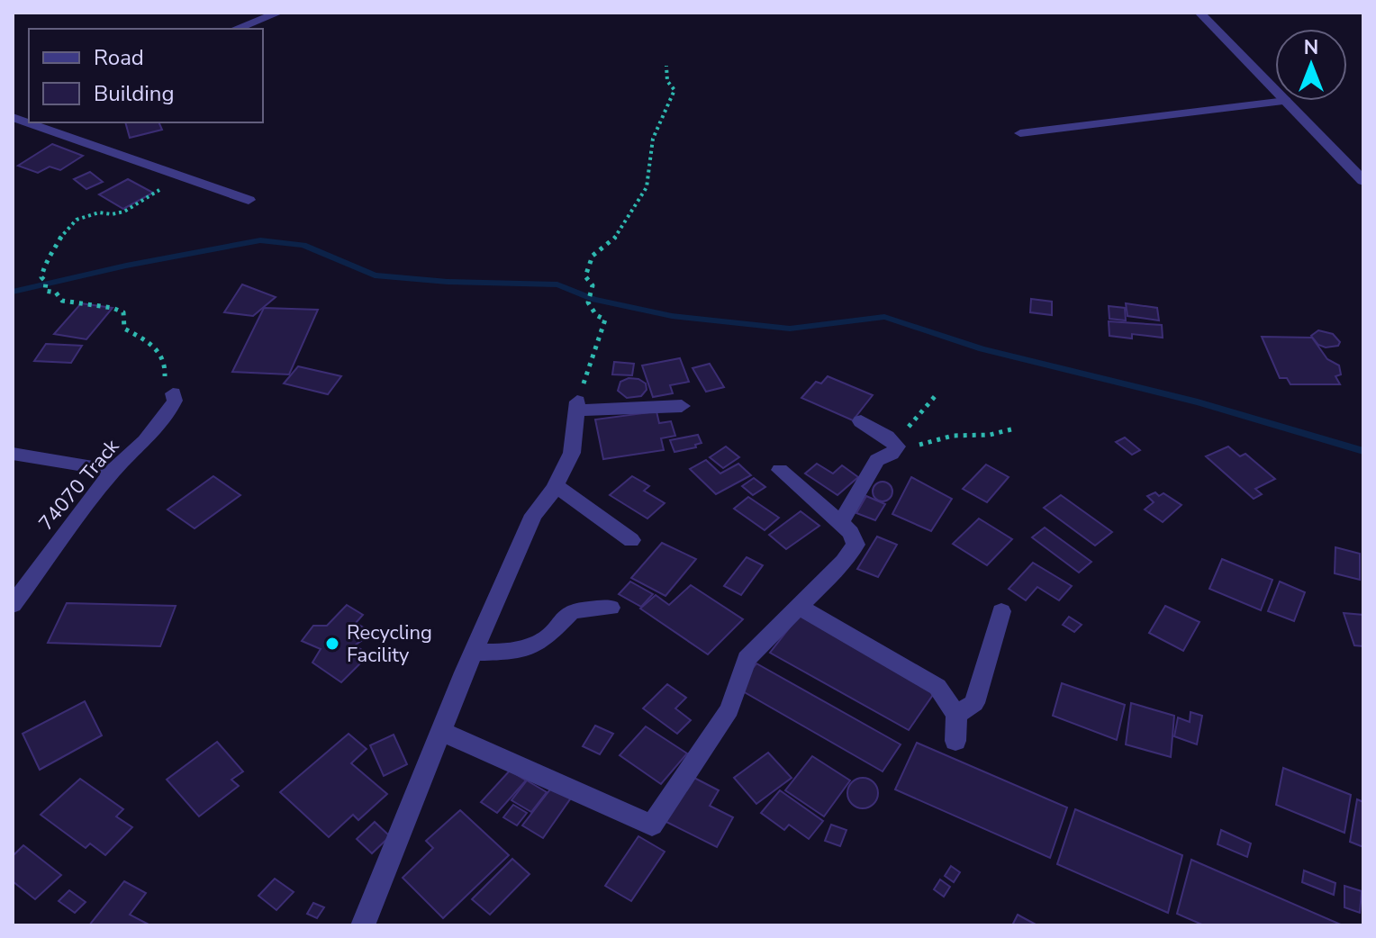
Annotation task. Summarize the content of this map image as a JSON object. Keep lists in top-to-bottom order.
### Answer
{
  "streets": {
    "street": ["74070 Track"]
  },
  "places": ["Recycling Facility"],
  "legend": ["Road", "Building"],
  "north": "top"
}
